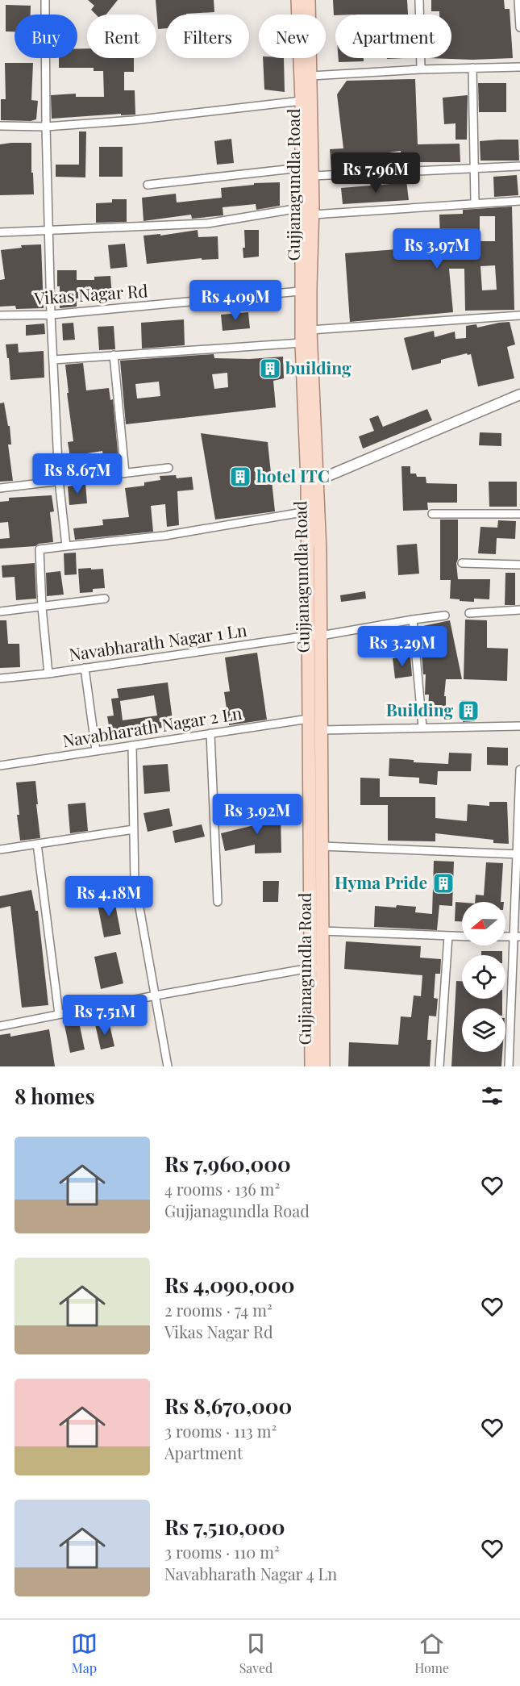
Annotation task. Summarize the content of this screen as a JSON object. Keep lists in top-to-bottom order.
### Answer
{
  "streets": {
    "main road": ["Gujjanagundla Road"],
    "street": ["Vikas Nagar Rd", "Navabharath Nagar 1 Ln", "Navabharath Nagar 2 Ln"]
  },
  "crossings": [
    ["Gujjanagundla Road", "Vikas Nagar Rd"],
    ["Gujjanagundla Road", "Navabharath Nagar 1 Ln"],
    ["Gujjanagundla Road", "Navabharath Nagar 2 Ln"]
  ],
  "places": {
    "building": [
      "building",
      "hotel ITC",
      "Building",
      "Hyma Pride"
    ]
  },
  "north": "left",
  "page": {
    "chip": [
      "Buy",
      "Rent",
      "Filters",
      "New",
      "Apartment"
    ],
    "price": [
      "Rs 7.96M",
      "Rs 3.97M",
      "Rs 4.09M",
      "Rs 8.67M",
      "Rs 3.29M",
      "Rs 3.92M",
      "Rs 4.18M",
      "Rs 7.51M"
    ],
    "heading": "8 homes",
    "list": [
      {
        "name": "Rs 7,960,000",
        "note": "4 rooms · 136 m² · Gujjanagundla Road"
      },
      {
        "name": "Rs 4,090,000",
        "note": "2 rooms · 74 m² · Vikas Nagar Rd"
      },
      {
        "name": "Rs 8,670,000",
        "note": "3 rooms · 113 m² · Apartment"
      },
      {
        "name": "Rs 7,510,000",
        "note": "3 rooms · 110 m² · Navabharath Nagar 4 Ln"
      }
    ],
    "tabs": ["Map", "Saved", "Home"]
  }
}
